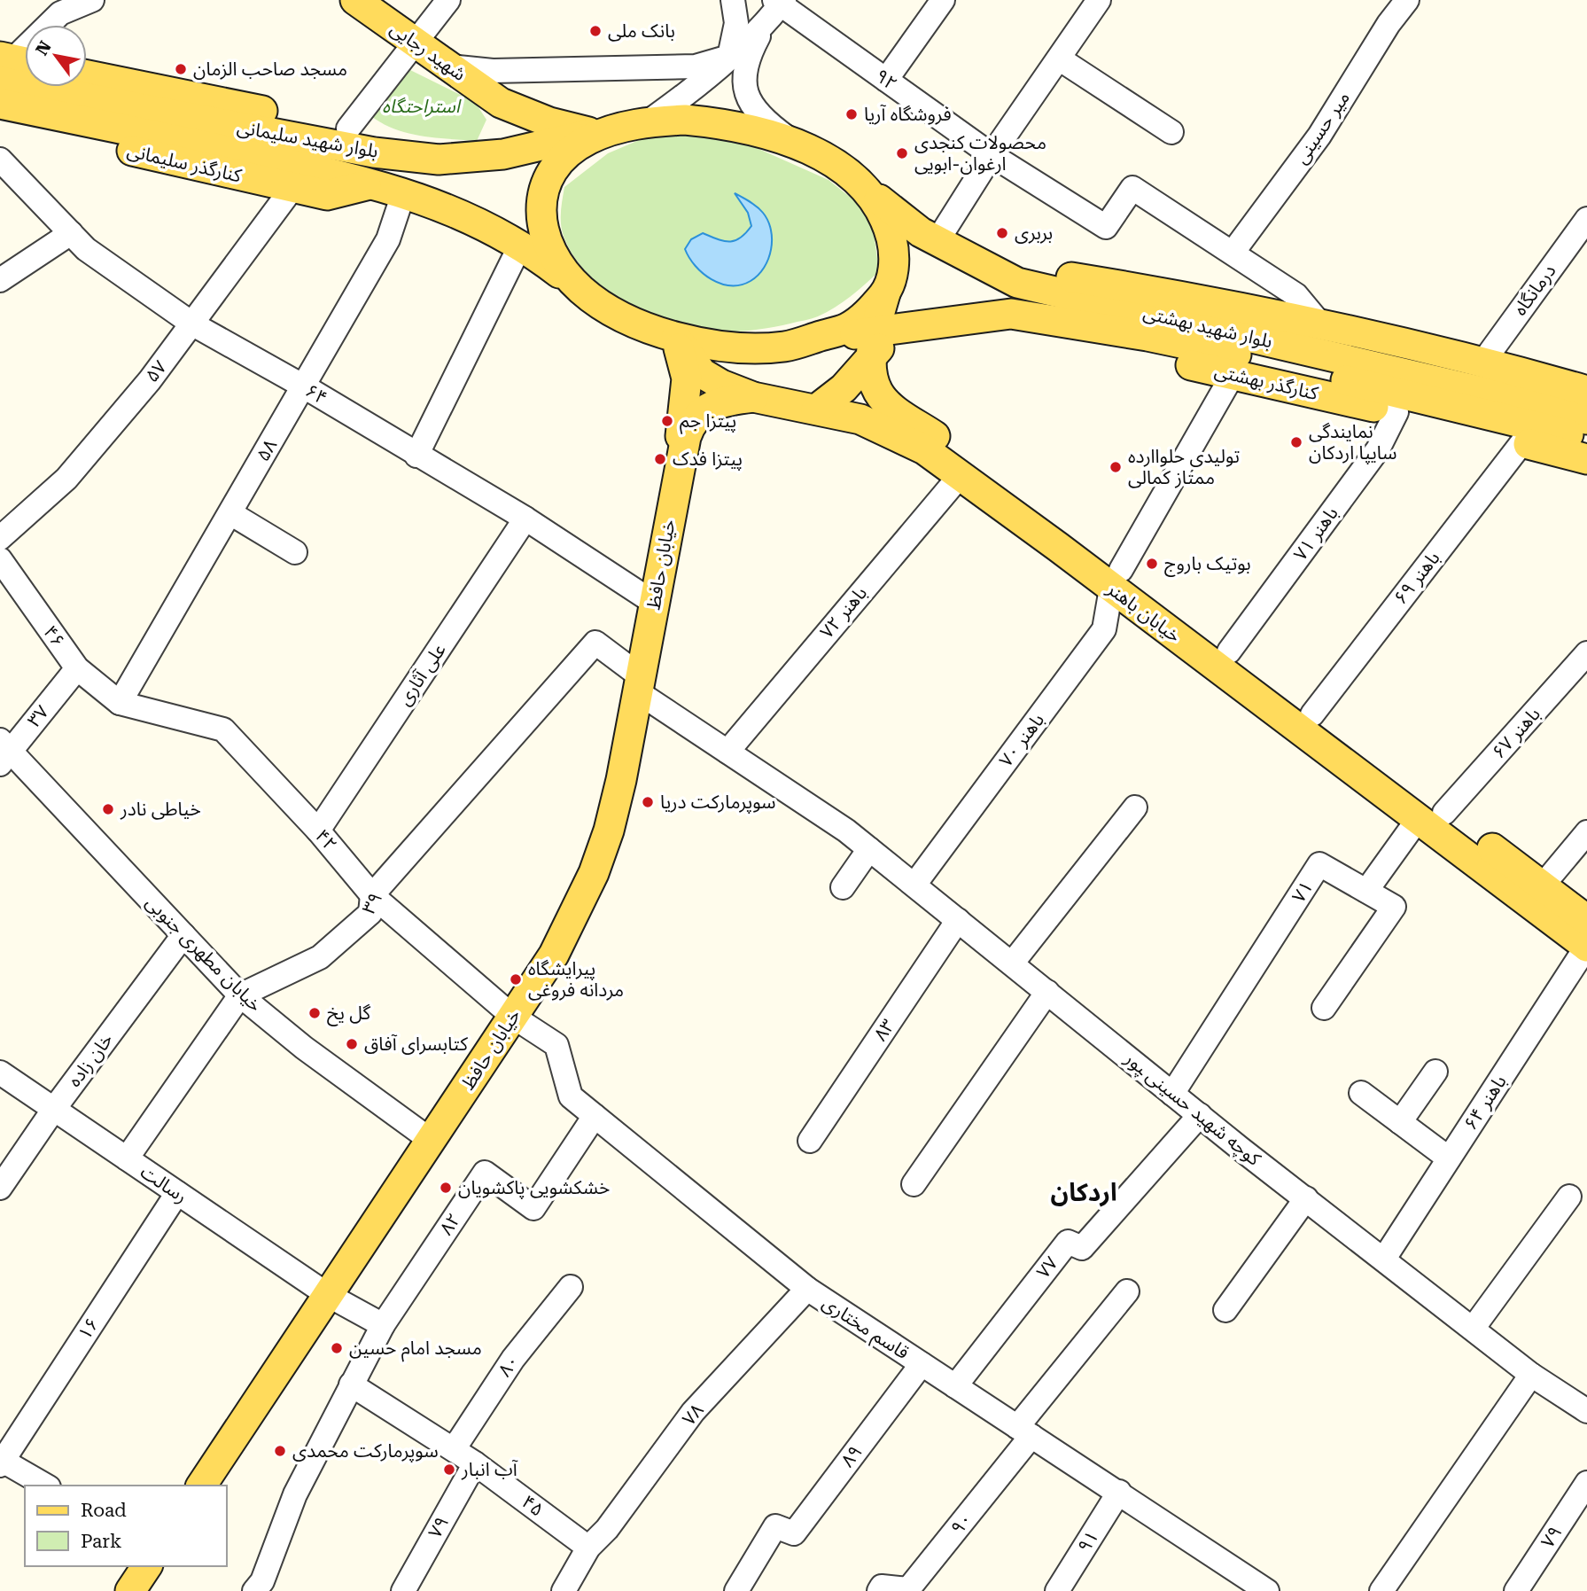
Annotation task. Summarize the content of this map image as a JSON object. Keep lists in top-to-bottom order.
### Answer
{
  "streets": {
    "main road": [
      "شهید رجایی",
      "بلوار شهید سلیمانی",
      "کنارگذر سلیمانی",
      "بلوار شهید بهشتی",
      "کنارگذر بهشتی",
      "خیابان حافظ",
      "خیابان باهنر"
    ],
    "street": [
      "۹۲",
      "میر حسینی",
      "درمانگاه",
      "۵۷",
      "۶۴",
      "۵۸",
      "باهنر ۷۱",
      "باهنر ۶۹",
      "باهنر ۷۲",
      "۴۶",
      "علی آثاری",
      "۳۷",
      "باهنر ۶۷",
      "باهنر ۷۰",
      "۴۲",
      "۷۱",
      "۳۹",
      "خیابان مطهری جنوبی",
      "۸۳",
      "خان زاده",
      "باهنر ۶۴",
      "کوچه شهید حسینی ‍پور",
      "رسالت",
      "۸۲",
      "۷۷",
      "قاسم مختاری",
      "۱۶",
      "۸۰",
      "۷۸",
      "۸۹",
      "۴۵",
      "۹۰",
      "۷۹",
      "۹۱"
    ]
  },
  "crossings": [
    ["شهید رجایی", "بلوار شهید سلیمانی"],
    ["۹۲", "میر حسینی"],
    ["بلوار شهید سلیمانی", "کنارگذر سلیمانی"],
    ["بلوار شهید سلیمانی", "۵۸"],
    ["کنارگذر سلیمانی", "۵۷"],
    ["بلوار شهید بهشتی", "کنارگذر بهشتی"],
    ["بلوار شهید بهشتی", "خیابان باهنر"],
    ["۵۷", "۶۴"],
    ["کنارگذر بهشتی", "باهنر ۷۱"],
    ["کنارگذر بهشتی", "باهنر ۶۹"],
    ["کنارگذر بهشتی", "باهنر ۷۰"],
    ["۶۴", "۵۸"],
    ["۶۴", "خیابان حافظ"],
    ["۶۴", "علی آثاری"],
    ["۵۸", "۴۶"],
    ["۵۸", "۴۲"],
    ["باهنر ۷۱", "خیابان باهنر"],
    ["خیابان حافظ", "خیابان باهنر"],
    ["خیابان حافظ", "۴۲"],
    ["خیابان حافظ", "۳۹"],
    ["خیابان حافظ", "خیابان مطهری جنوبی"],
    ["خیابان حافظ", "کوچه شهید حسینی ‍پور"],
    ["خیابان حافظ", "رسالت"],
    ["خیابان حافظ", "قاسم مختاری"],
    ["باهنر ۶۹", "خیابان باهنر"],
    ["باهنر ۷۲", "خیابان باهنر"],
    ["باهنر ۷۲", "کوچه شهید حسینی ‍پور"],
    ["خیابان باهنر", "باهنر ۶۷"],
    ["خیابان باهنر", "باهنر ۷۰"],
    ["خیابان باهنر", "باهنر ۶۴"],
    ["۴۶", "۳۷"],
    ["۴۶", "۴۲"],
    ["علی آثاری", "۴۲"],
    ["۳۷", "خیابان مطهری جنوبی"],
    ["باهنر ۶۷", "۷۱"],
    ["باهنر ۷۰", "کوچه شهید حسینی ‍پور"],
    ["۴۲", "۳۹"],
    ["۴۲", "قاسم مختاری"],
    ["۷۱", "کوچه شهید حسینی ‍پور"],
    ["۳۹", "خیابان مطهری جنوبی"],
    ["۳۹", "کوچه شهید حسینی ‍پور"],
    ["۳۹", "رسالت"],
    ["خیابان مطهری جنوبی", "خان زاده"],
    ["۸۳", "کوچه شهید حسینی ‍پور"],
    ["خان زاده", "رسالت"],
    ["باهنر ۶۴", "کوچه شهید حسینی ‍پور"],
    ["کوچه شهید حسینی ‍پور", "۷۷"],
    ["رسالت", "۸۲"],
    ["رسالت", "۱۶"],
    ["۸۲", "قاسم مختاری"],
    ["۷۷", "قاسم مختاری"],
    ["قاسم مختاری", "۷۸"],
    ["قاسم مختاری", "۸۹"],
    ["قاسم مختاری", "۹۰"],
    ["قاسم مختاری", "۹۱"],
    ["۸۰", "۴۵"],
    ["۷۸", "۴۵"],
    ["۴۵", "۷۹"]
  ],
  "districts": ["اردکان"],
  "parks": ["استراحتگاه"],
  "places": [
    "بانک ملی",
    "مسجد صاحب الزمان",
    "فروشگاه آریا",
    "محصولات کنجدی ارغوان-ابویی",
    "بربری",
    "پیتزا جم",
    "نمایندگی سایپا اردکان",
    "پیتزا فدک",
    "تولیدی حلواارده ممتاز کمالی",
    "بوتیک باروج",
    "سوپرمارکت دریا",
    "خیاطی نادر",
    "پیرایشگاه مردانه فروغی",
    "گل یخ",
    "کتابسرای آفاق",
    "خشکشویی پاکشویان",
    "مسجد امام حسین",
    "سوپرمارکت محمدی",
    "آب انبار"
  ],
  "legend": ["Road", "Park"],
  "north": "top left"
}
